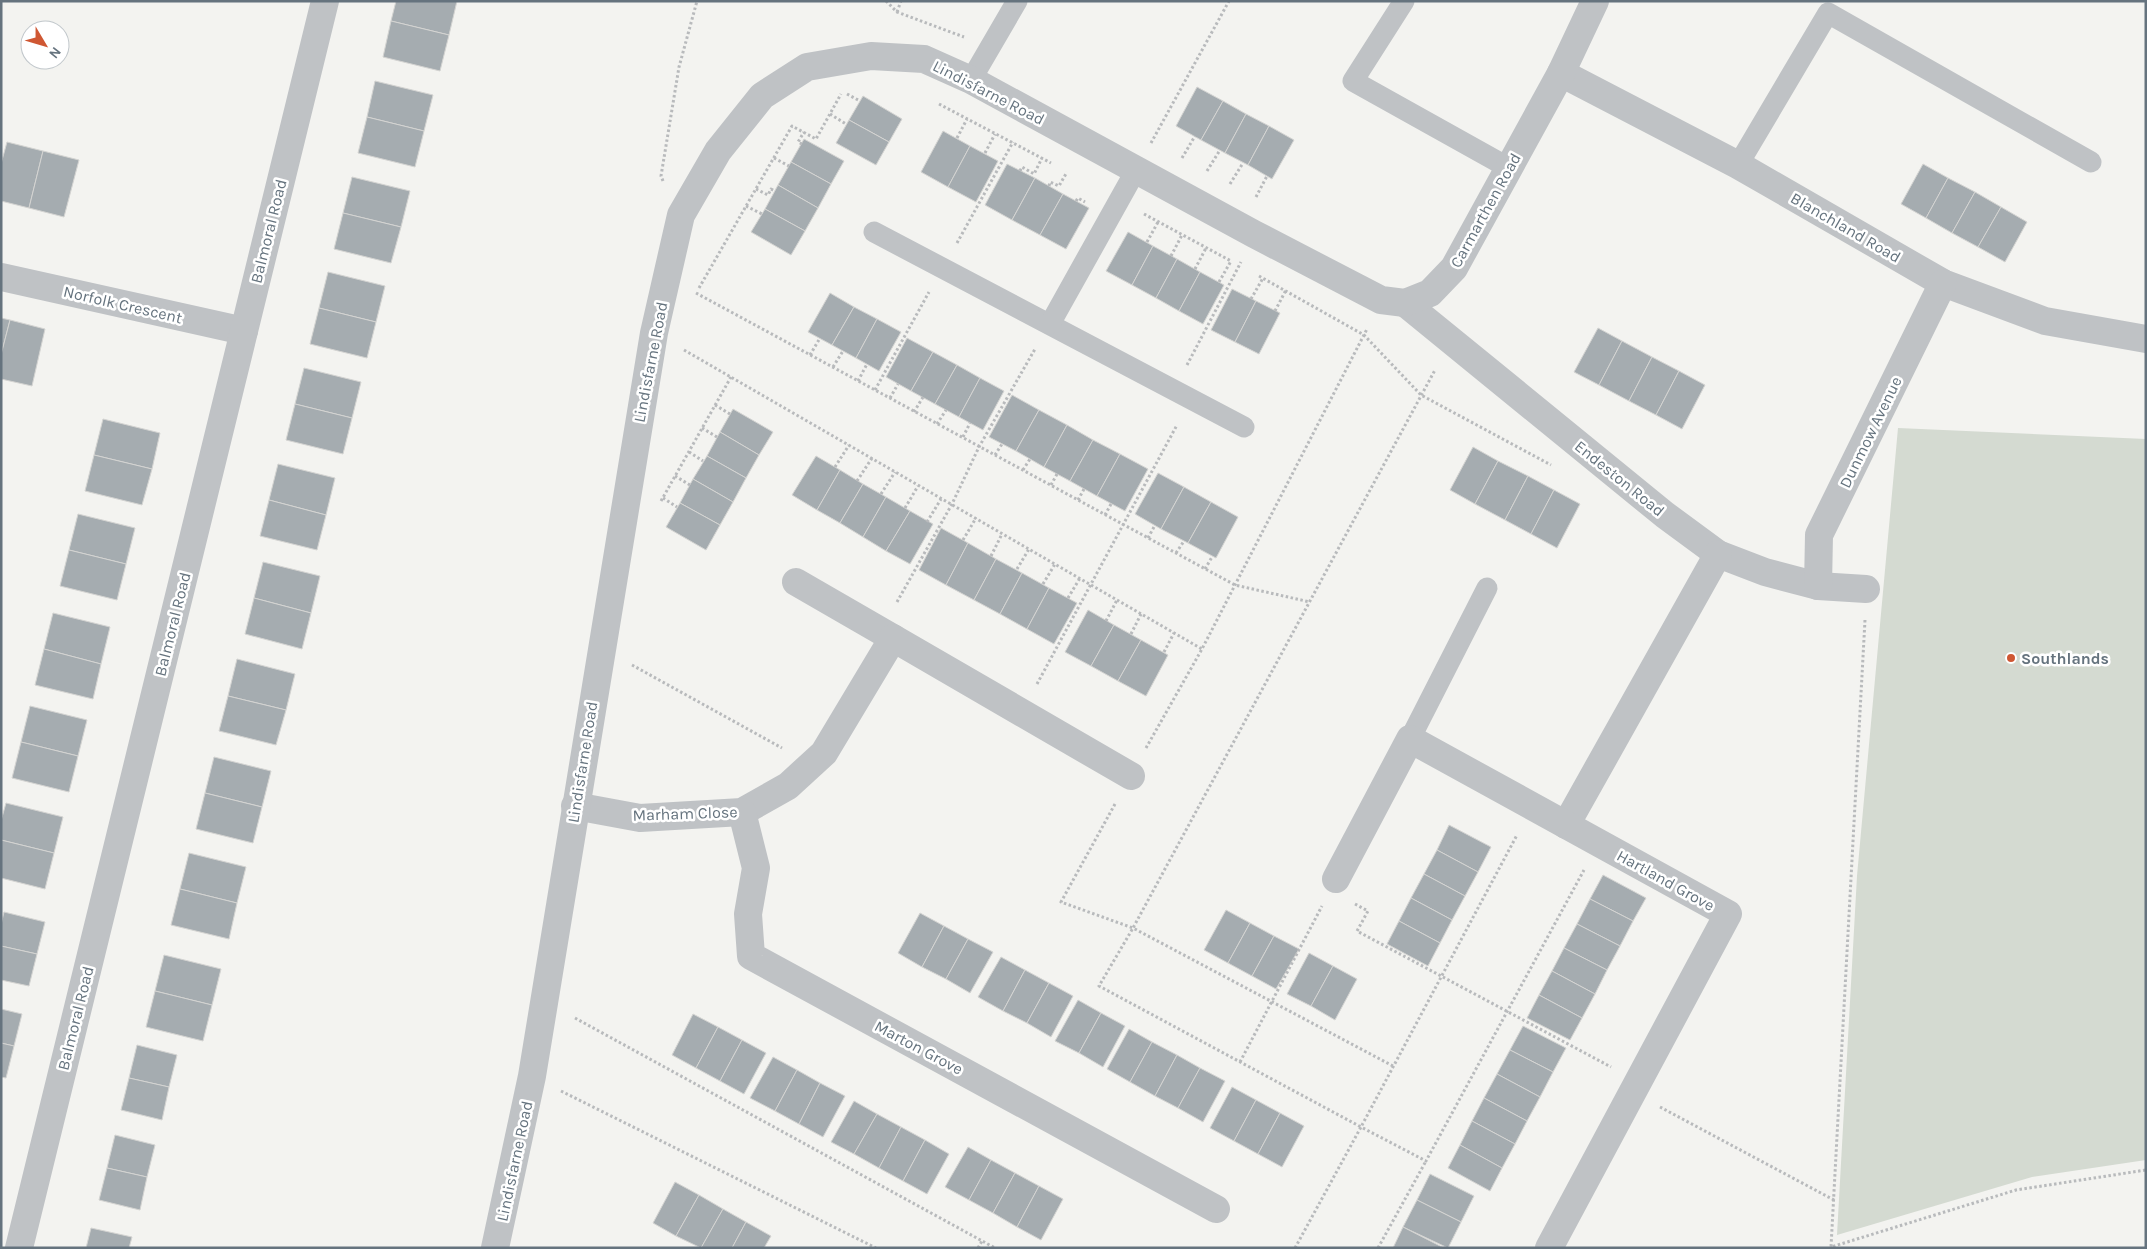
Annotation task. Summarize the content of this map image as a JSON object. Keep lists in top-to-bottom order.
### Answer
{
  "streets": {
    "street": [
      "Lindisfarne Road",
      "Carmarthen Road",
      "Blanchland Road",
      "Balmoral Road",
      "Norfolk Crescent",
      "Dunmow Avenue",
      "Endeston Road",
      "Marham Close",
      "Hartland Grove",
      "Marton Grove"
    ]
  },
  "crossings": [
    ["Lindisfarne Road", "Carmarthen Road"],
    ["Lindisfarne Road", "Endeston Road"],
    ["Lindisfarne Road", "Marham Close"],
    ["Carmarthen Road", "Blanchland Road"],
    ["Carmarthen Road", "Endeston Road"],
    ["Blanchland Road", "Dunmow Avenue"],
    ["Balmoral Road", "Norfolk Crescent"],
    ["Dunmow Avenue", "Endeston Road"],
    ["Marham Close", "Marton Grove"]
  ],
  "places": ["Southlands"],
  "north": "bottom right"
}
